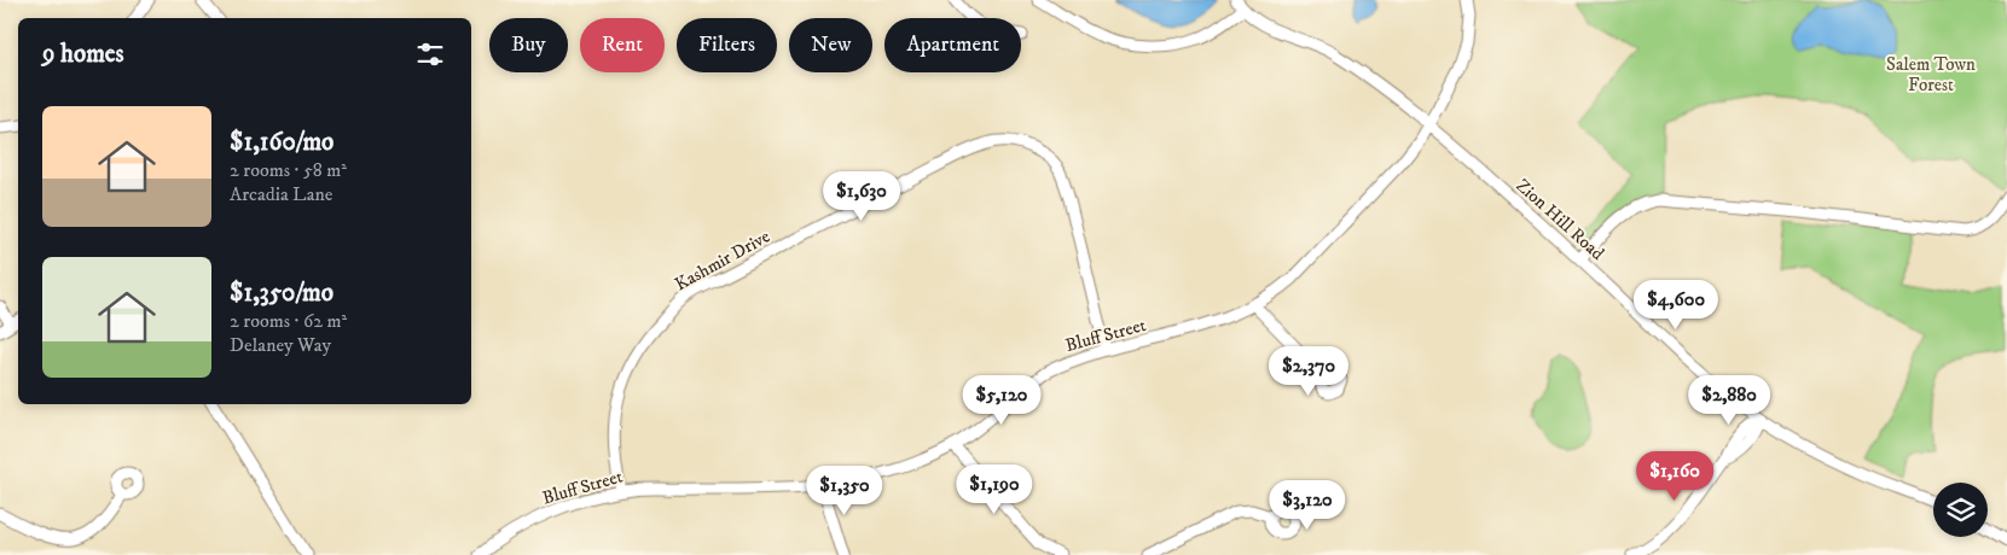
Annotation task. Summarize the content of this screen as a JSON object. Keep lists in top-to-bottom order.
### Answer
{
  "streets": {
    "street": ["Zion Hill Road", "Kashmir Drive", "Bluff Street"]
  },
  "crossings": [
    ["Zion Hill Road", "Bluff Street"],
    ["Kashmir Drive", "Bluff Street"]
  ],
  "parks": ["Salem Town Forest"],
  "page": {
    "chip": [
      "Buy",
      "Rent",
      "Filters",
      "New",
      "Apartment"
    ],
    "heading": "9 homes",
    "list": [
      {
        "name": "$1,160/mo",
        "note": "2 rooms · 58 m² · Arcadia Lane"
      },
      {
        "name": "$1,350/mo",
        "note": "2 rooms · 62 m² · Delaney Way"
      }
    ],
    "price": [
      "$1,630",
      "$4,600",
      "$2,370",
      "$5,120",
      "$2,880",
      "$1,160",
      "$1,190",
      "$1,350",
      "$3,120"
    ]
  }
}
